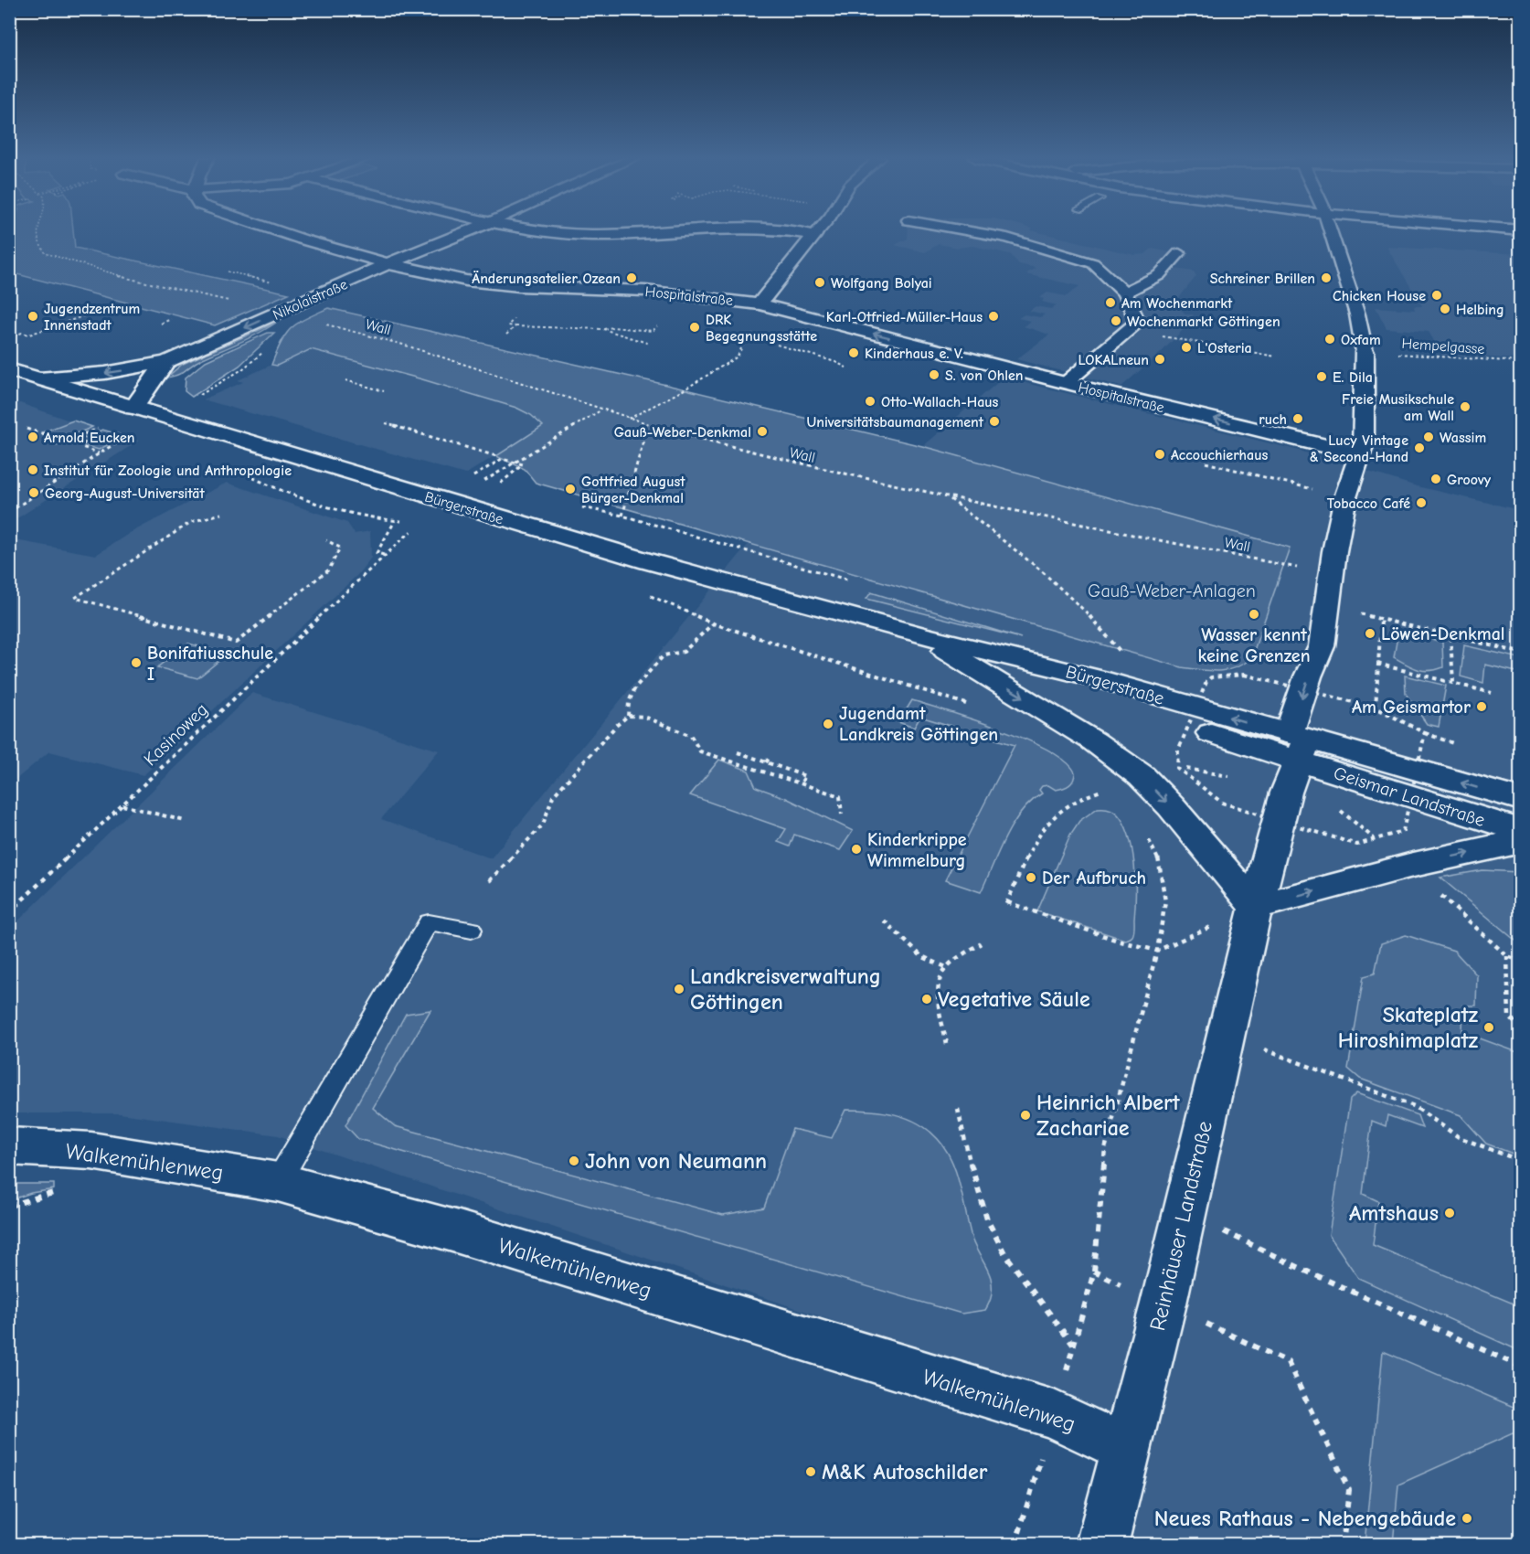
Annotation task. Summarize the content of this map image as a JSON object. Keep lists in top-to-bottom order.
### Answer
{
  "streets": {
    "street": [
      "Hospitalstraße",
      "Nikolaistraße",
      "Bürgerstraße",
      "Geismar Landstraße",
      "Walkemühlenweg",
      "Reinhäuser Landstraße"
    ],
    "path": ["Wall", "Hempelgasse", "Kasinoweg"]
  },
  "crossings": [
    ["Hospitalstraße", "Nikolaistraße"],
    ["Hospitalstraße", "Reinhäuser Landstraße"],
    ["Nikolaistraße", "Wall"],
    ["Nikolaistraße", "Bürgerstraße"],
    ["Wall", "Reinhäuser Landstraße"],
    ["Hempelgasse", "Reinhäuser Landstraße"],
    ["Bürgerstraße", "Geismar Landstraße"],
    ["Bürgerstraße", "Reinhäuser Landstraße"],
    ["Geismar Landstraße", "Reinhäuser Landstraße"],
    ["Walkemühlenweg", "Reinhäuser Landstraße"]
  ],
  "one_way": ["Hospitalstraße", "Nikolaistraße"],
  "parks": ["Gauß-Weber-Anlagen"],
  "places": [
    "Änderungsatelier Ozean",
    "Schreiner Brillen",
    "Wolfgang Bolyai",
    "Chicken House",
    "Am Wochenmarkt",
    "Helbing",
    "Jugendzentrum Innenstadt",
    "Karl-Otfried-Müller-Haus",
    "Wochenmarkt Göttingen",
    "DRK Begegnungsstätte",
    "Oxfam",
    "L'Osteria",
    "Kinderhaus e. V.",
    "LOKALneun",
    "S. von Ohlen",
    "E. Dila",
    "Otto-Wallach-Haus",
    "Freie Musikschule am Wall",
    "ruch",
    "Universitätsbaumanagement",
    "Gauß-Weber-Denkmal",
    "Arnold Eucken",
    "Wassim",
    "Lucy Vintage & Second-Hand",
    "Accouchierhaus",
    "Institut für Zoologie und Anthropologie",
    "Groovy",
    "Gottfried August Bürger-Denkmal",
    "Georg-August-Universität",
    "Tobacco Café",
    "Wasser kennt keine Grenzen",
    "Löwen-Denkmal",
    "Bonifatiusschule I",
    "Am Geismartor",
    "Jugendamt Landkreis Göttingen",
    "Kinderkrippe Wimmelburg",
    "Der Aufbruch",
    "Landkreisverwaltung Göttingen",
    "Vegetative Säule",
    "Skateplatz Hiroshimaplatz",
    "Heinrich Albert Zachariae",
    "John von Neumann",
    "Amtshaus",
    "M&K Autoschilder",
    "Neues Rathaus - Nebengebäude"
  ]
}
